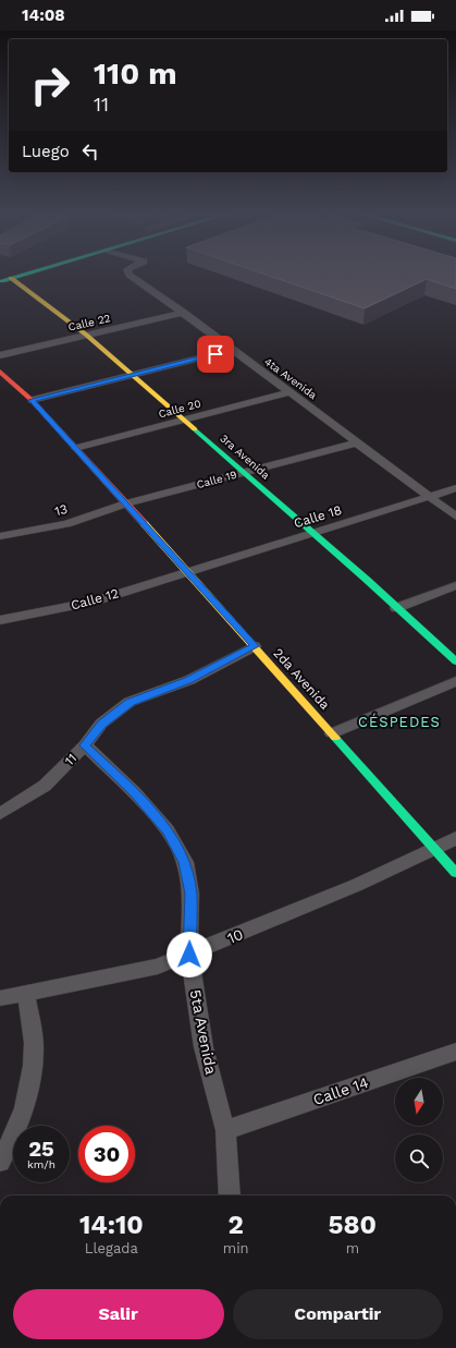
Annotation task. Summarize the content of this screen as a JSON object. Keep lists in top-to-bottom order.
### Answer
{
  "streets": {
    "street": [
      "Calle 22",
      "4ta Avenida",
      "Calle 20",
      "3ra Avenida",
      "Calle 19",
      "13",
      "Calle 18",
      "Calle 12",
      "2da Avenida",
      "11",
      "10",
      "5ta Avenida",
      "Calle 14"
    ]
  },
  "crossings": [
    ["Calle 22", "4ta Avenida"],
    ["Calle 22", "3ra Avenida"],
    ["4ta Avenida", "Calle 20"],
    ["4ta Avenida", "Calle 19"],
    ["4ta Avenida", "Calle 18"],
    ["Calle 20", "3ra Avenida"],
    ["Calle 20", "2da Avenida"],
    ["3ra Avenida", "Calle 19"],
    ["3ra Avenida", "Calle 18"],
    ["Calle 19", "13"],
    ["Calle 19", "2da Avenida"],
    ["13", "2da Avenida"],
    ["Calle 18", "Calle 12"],
    ["Calle 18", "2da Avenida"],
    ["Calle 12", "2da Avenida"],
    ["2da Avenida", "11"],
    ["2da Avenida", "10"],
    ["11", "5ta Avenida"],
    ["10", "5ta Avenida"],
    ["5ta Avenida", "Calle 14"]
  ],
  "districts": ["CÉSPEDES"],
  "north": "bottom",
  "page": {
    "status": "14:08",
    "turn": ["110 m", "11"],
    "then": "Luego",
    "speed": "25 km/h",
    "limit": "30",
    "eta": [
      "14:10",
      "Llegada",
      "2",
      "min",
      "580",
      "m"
    ],
    "buttons": ["Salir", "Compartir"]
  }
}
